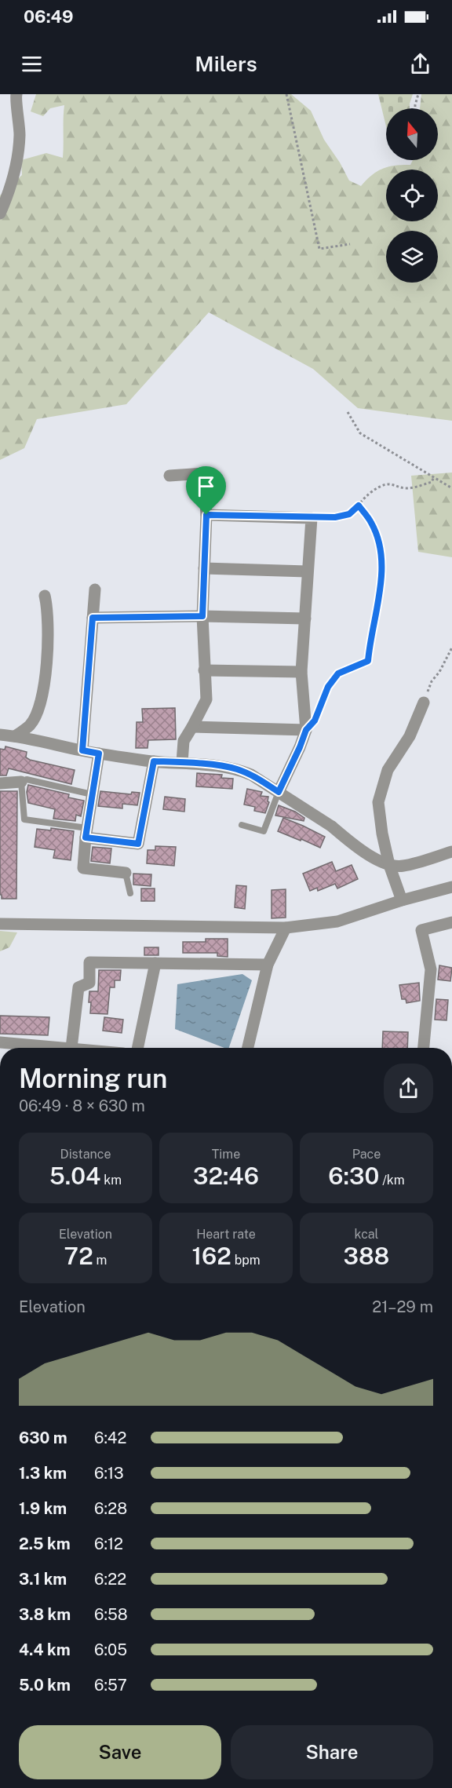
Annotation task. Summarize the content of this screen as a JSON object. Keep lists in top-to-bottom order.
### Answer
{
  "north": "top",
  "page": {
    "status": "06:49",
    "header": "Milers",
    "heading": ["Morning run", "06:49 · 8 × 630 m"],
    "stats": [
      ["Distance", "5.04 km"],
      ["Time", "32:46"],
      ["Pace", "6:30 /km"],
      ["Elevation", "72 m"],
      ["Heart rate", "162 bpm"],
      ["kcal", "388"]
    ],
    "chart": ["Elevation", "21–29 m"],
    "list": [
      {
        "name": "630 m",
        "note": "6:42"
      },
      {
        "name": "1.3 km",
        "note": "6:13"
      },
      {
        "name": "1.9 km",
        "note": "6:28"
      },
      {
        "name": "2.5 km",
        "note": "6:12"
      },
      {
        "name": "3.1 km",
        "note": "6:22"
      },
      {
        "name": "3.8 km",
        "note": "6:58"
      },
      {
        "name": "4.4 km",
        "note": "6:05"
      },
      {
        "name": "5.0 km",
        "note": "6:57"
      }
    ],
    "buttons": ["Save", "Share"]
  }
}
